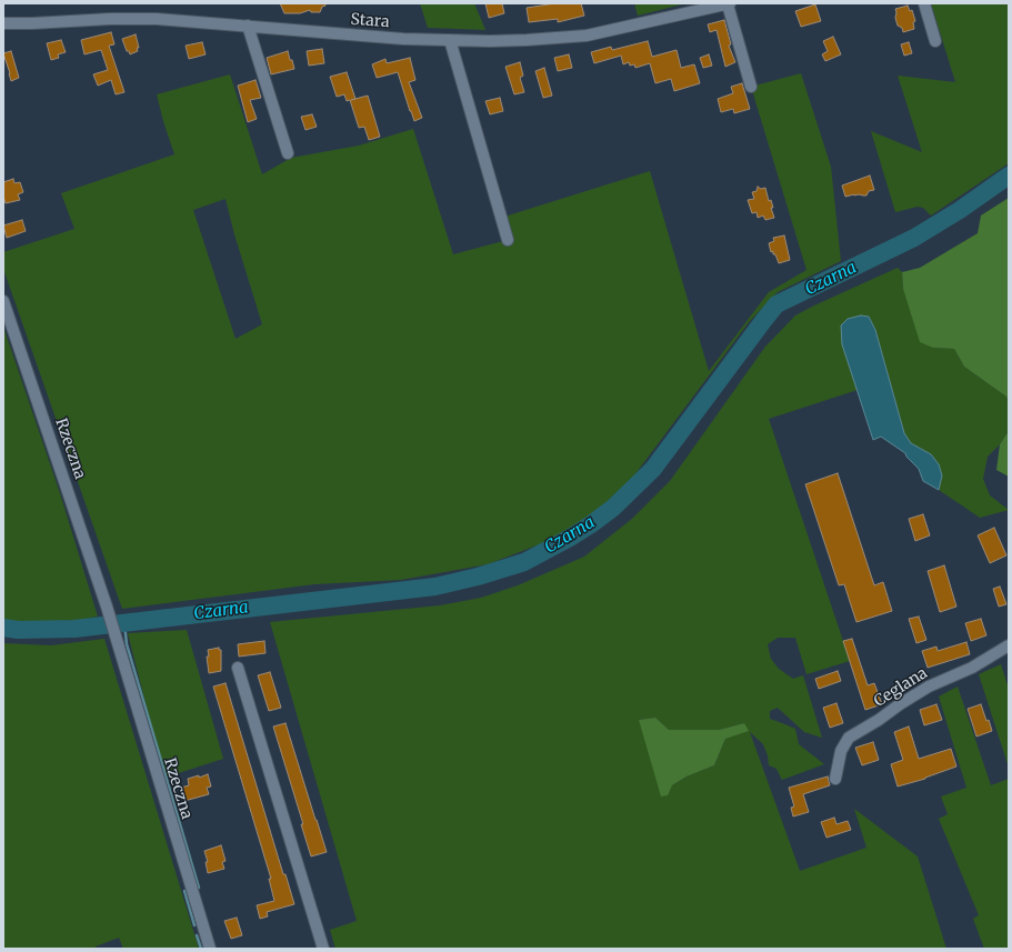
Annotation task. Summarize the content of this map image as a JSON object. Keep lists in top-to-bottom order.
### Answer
{
  "streets": {
    "street": ["Stara", "Rzeczna", "Ceglana"]
  },
  "water": ["Czarna"]
}
